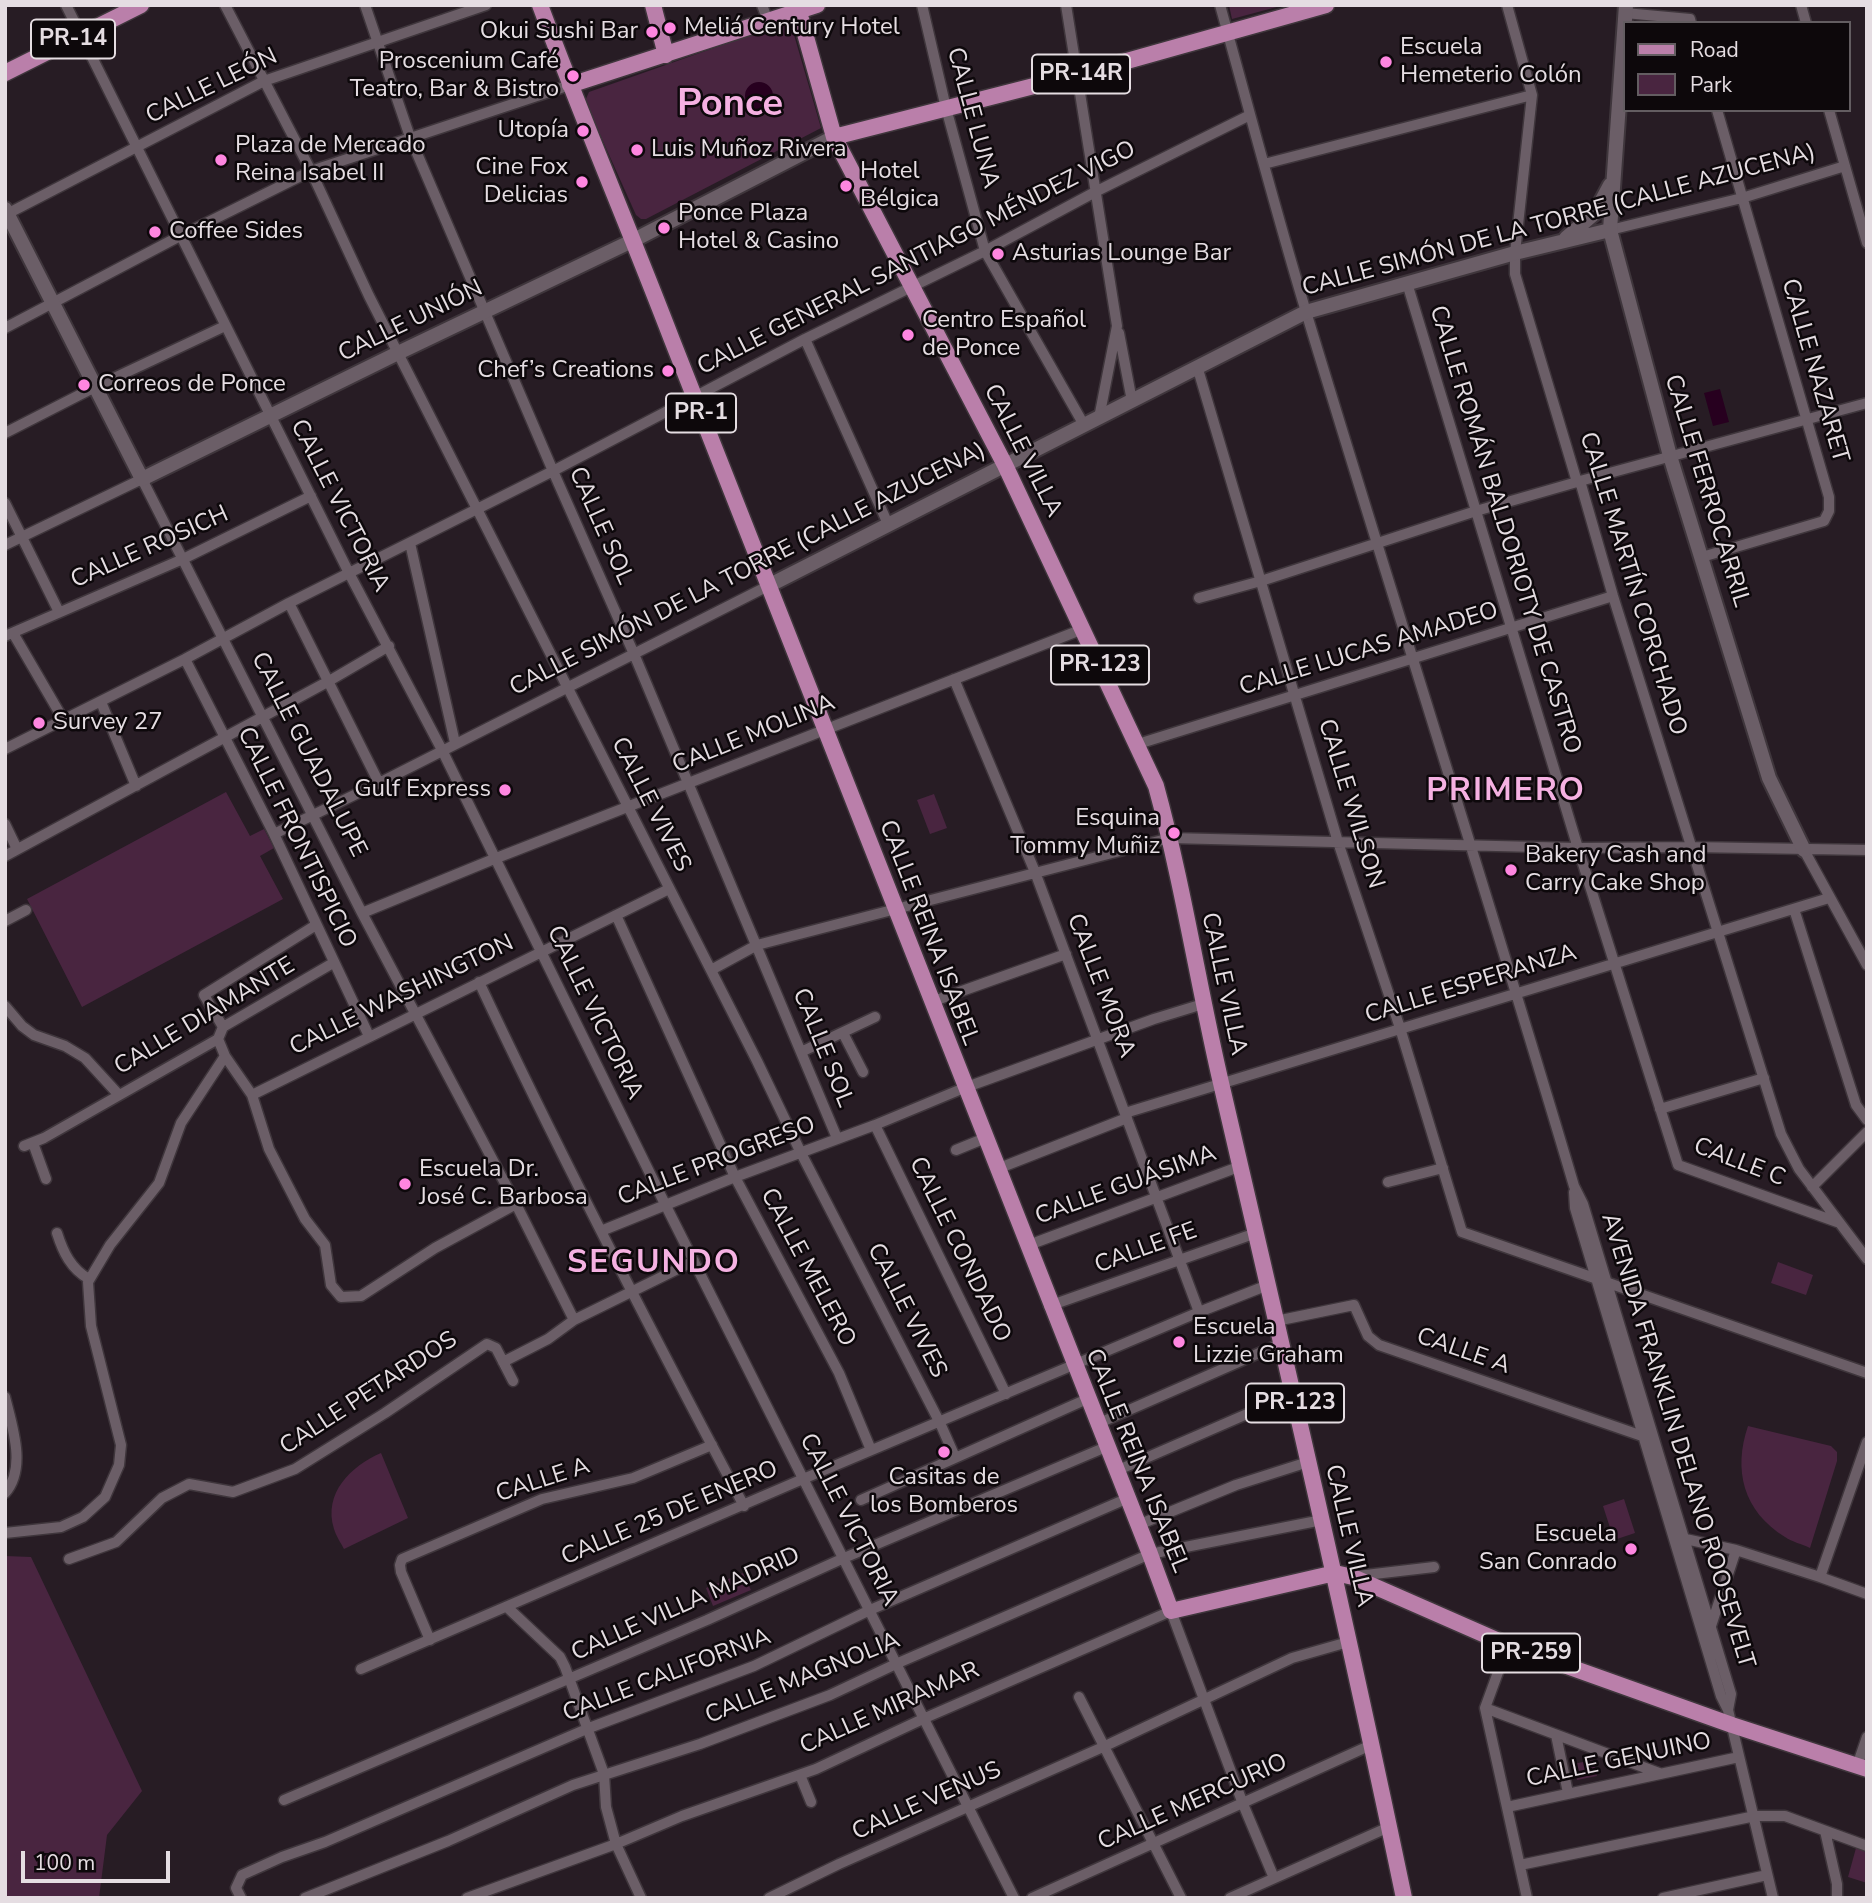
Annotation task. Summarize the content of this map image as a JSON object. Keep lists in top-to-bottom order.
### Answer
{
  "streets": {
    "main road": [
      "PR-14",
      "PR-14R",
      "PR-1",
      "CALLE VILLA",
      "PR-123",
      "CALLE REINA ISABEL",
      "PR-259",
      "CALLE MIRAMAR"
    ],
    "street": [
      "CALLE LEÓN",
      "CALLE LUNA",
      "CALLE SIMÓN DE LA TORRE (CALLE AZUCENA)",
      "CALLE GENERAL SANTIAGO MÉNDEZ VIGO",
      "CALLE UNIÓN",
      "CALLE NAZARET",
      "CALLE FERROCARRIL",
      "CALLE VICTORIA",
      "CALLE SOL",
      "CALLE ROMÁN BALDORIOTY DE CASTRO",
      "CALLE ROSICH",
      "CALLE MARTÍN CORCHADO",
      "CALLE LUCAS AMADEO",
      "CALLE MOLINA",
      "CALLE GUADALUPE",
      "CALLE WILSON",
      "CALLE VIVES",
      "CALLE FRONTISPICIO",
      "CALLE ESPERANZA",
      "CALLE MORA",
      "CALLE WASHINGTON",
      "CALLE DIAMANTE",
      "CALLE PROGRESO",
      "CALLE C",
      "CALLE GUÁSIMA",
      "CALLE FE",
      "CALLE CONDADO",
      "CALLE MELERO",
      "CALLE A",
      "CALLE PETARDOS",
      "AVENIDA FRANKLIN DELANO ROOSEVELT",
      "CALLE 25 DE ENERO",
      "CALLE VILLA MADRID",
      "CALLE CALIFORNIA",
      "CALLE MAGNOLIA",
      "CALLE GENUINO",
      "CALLE VENUS",
      "CALLE MERCURIO"
    ]
  },
  "crossings": [
    ["PR-14", "CALLE VICTORIA"],
    ["PR-14R", "CALLE LUNA"],
    ["PR-14R", "CALLE UNIÓN"],
    ["PR-14R", "CALLE VILLA"],
    ["PR-14R", "AVENIDA FRANKLIN DELANO ROOSEVELT"],
    ["CALLE LEÓN", "CALLE VICTORIA"],
    ["CALLE LEÓN", "CALLE SOL"],
    ["CALLE LEÓN", "CALLE GUADALUPE"],
    ["CALLE LEÓN", "CALLE VIVES"],
    ["CALLE LUNA", "CALLE SIMÓN DE LA TORRE (CALLE AZUCENA)"],
    ["CALLE LUNA", "CALLE GENERAL SANTIAGO MÉNDEZ VIGO"],
    ["CALLE SIMÓN DE LA TORRE (CALLE AZUCENA)", "CALLE NAZARET"],
    ["CALLE SIMÓN DE LA TORRE (CALLE AZUCENA)", "CALLE VILLA"],
    ["CALLE SIMÓN DE LA TORRE (CALLE AZUCENA)", "CALLE FERROCARRIL"],
    ["CALLE SIMÓN DE LA TORRE (CALLE AZUCENA)", "CALLE VICTORIA"],
    ["CALLE SIMÓN DE LA TORRE (CALLE AZUCENA)", "CALLE SOL"],
    ["CALLE SIMÓN DE LA TORRE (CALLE AZUCENA)", "CALLE ROMÁN BALDORIOTY DE CASTRO"],
    ["CALLE SIMÓN DE LA TORRE (CALLE AZUCENA)", "CALLE MARTÍN CORCHADO"],
    ["CALLE SIMÓN DE LA TORRE (CALLE AZUCENA)", "CALLE GUADALUPE"],
    ["CALLE SIMÓN DE LA TORRE (CALLE AZUCENA)", "CALLE WILSON"],
    ["CALLE SIMÓN DE LA TORRE (CALLE AZUCENA)", "CALLE VIVES"],
    ["CALLE SIMÓN DE LA TORRE (CALLE AZUCENA)", "CALLE FRONTISPICIO"],
    ["CALLE SIMÓN DE LA TORRE (CALLE AZUCENA)", "CALLE REINA ISABEL"],
    ["CALLE SIMÓN DE LA TORRE (CALLE AZUCENA)", "AVENIDA FRANKLIN DELANO ROOSEVELT"],
    ["CALLE GENERAL SANTIAGO MÉNDEZ VIGO", "CALLE VILLA"],
    ["CALLE GENERAL SANTIAGO MÉNDEZ VIGO", "CALLE VICTORIA"],
    ["CALLE GENERAL SANTIAGO MÉNDEZ VIGO", "CALLE SOL"],
    ["CALLE GENERAL SANTIAGO MÉNDEZ VIGO", "CALLE GUADALUPE"],
    ["CALLE GENERAL SANTIAGO MÉNDEZ VIGO", "CALLE VIVES"],
    ["CALLE GENERAL SANTIAGO MÉNDEZ VIGO", "CALLE FRONTISPICIO"],
    ["CALLE GENERAL SANTIAGO MÉNDEZ VIGO", "CALLE REINA ISABEL"],
    ["CALLE GENERAL SANTIAGO MÉNDEZ VIGO", "AVENIDA FRANKLIN DELANO ROOSEVELT"],
    ["CALLE UNIÓN", "CALLE VILLA"],
    ["CALLE UNIÓN", "CALLE VICTORIA"],
    ["CALLE UNIÓN", "CALLE SOL"],
    ["CALLE UNIÓN", "CALLE GUADALUPE"],
    ["CALLE UNIÓN", "CALLE VIVES"],
    ["CALLE UNIÓN", "CALLE REINA ISABEL"],
    ["CALLE NAZARET", "CALLE FERROCARRIL"],
    ["CALLE VILLA", "CALLE LUCAS AMADEO"],
    ["CALLE VILLA", "CALLE MOLINA"],
    ["CALLE VILLA", "CALLE ESPERANZA"],
    ["CALLE VILLA", "CALLE PROGRESO"],
    ["CALLE VILLA", "CALLE GUÁSIMA"],
    ["CALLE VILLA", "CALLE FE"],
    ["CALLE VILLA", "CALLE A"],
    ["CALLE VILLA", "CALLE 25 DE ENERO"],
    ["CALLE VILLA", "PR-259"],
    ["CALLE VILLA", "CALLE MAGNOLIA"],
    ["CALLE VILLA", "CALLE MIRAMAR"],
    ["CALLE VILLA", "CALLE MERCURIO"],
    ["CALLE FERROCARRIL", "CALLE ESPERANZA"],
    ["CALLE VICTORIA", "CALLE ROSICH"],
    ["CALLE VICTORIA", "CALLE MOLINA"],
    ["CALLE VICTORIA", "CALLE WASHINGTON"],
    ["CALLE VICTORIA", "CALLE PROGRESO"],
    ["CALLE VICTORIA", "CALLE 25 DE ENERO"],
    ["CALLE VICTORIA", "CALLE VILLA MADRID"],
    ["CALLE VICTORIA", "CALLE CALIFORNIA"],
    ["CALLE VICTORIA", "CALLE MAGNOLIA"],
    ["CALLE VICTORIA", "CALLE MIRAMAR"],
    ["CALLE VICTORIA", "CALLE VENUS"],
    ["CALLE SOL", "CALLE MOLINA"],
    ["CALLE SOL", "CALLE PROGRESO"],
    ["CALLE ROMÁN BALDORIOTY DE CASTRO", "CALLE LUCAS AMADEO"],
    ["CALLE ROMÁN BALDORIOTY DE CASTRO", "CALLE ESPERANZA"],
    ["CALLE ROMÁN BALDORIOTY DE CASTRO", "CALLE C"],
    ["CALLE ROSICH", "CALLE GUADALUPE"],
    ["CALLE MARTÍN CORCHADO", "CALLE LUCAS AMADEO"],
    ["CALLE MARTÍN CORCHADO", "CALLE ESPERANZA"],
    ["CALLE MARTÍN CORCHADO", "CALLE C"],
    ["CALLE LUCAS AMADEO", "CALLE WILSON"],
    ["CALLE LUCAS AMADEO", "AVENIDA FRANKLIN DELANO ROOSEVELT"],
    ["CALLE MOLINA", "CALLE GUADALUPE"],
    ["CALLE MOLINA", "CALLE VIVES"],
    ["CALLE MOLINA", "CALLE REINA ISABEL"],
    ["CALLE MOLINA", "CALLE MORA"],
    ["CALLE GUADALUPE", "CALLE WASHINGTON"],
    ["CALLE WILSON", "CALLE ESPERANZA"],
    ["CALLE WILSON", "AVENIDA FRANKLIN DELANO ROOSEVELT"],
    ["CALLE VIVES", "CALLE WASHINGTON"],
    ["CALLE VIVES", "CALLE PROGRESO"],
    ["CALLE VIVES", "CALLE 25 DE ENERO"],
    ["CALLE FRONTISPICIO", "CALLE WASHINGTON"],
    ["CALLE FRONTISPICIO", "CALLE DIAMANTE"],
    ["CALLE REINA ISABEL", "CALLE ESPERANZA"],
    ["CALLE REINA ISABEL", "CALLE PROGRESO"],
    ["CALLE REINA ISABEL", "CALLE GUÁSIMA"],
    ["CALLE REINA ISABEL", "CALLE FE"],
    ["CALLE REINA ISABEL", "CALLE 25 DE ENERO"],
    ["CALLE REINA ISABEL", "CALLE VILLA MADRID"],
    ["CALLE REINA ISABEL", "CALLE CALIFORNIA"],
    ["CALLE REINA ISABEL", "CALLE MAGNOLIA"],
    ["CALLE REINA ISABEL", "CALLE MIRAMAR"],
    ["CALLE REINA ISABEL", "CALLE VENUS"],
    ["CALLE REINA ISABEL", "CALLE MERCURIO"],
    ["CALLE ESPERANZA", "CALLE MORA"],
    ["CALLE ESPERANZA", "AVENIDA FRANKLIN DELANO ROOSEVELT"],
    ["CALLE MORA", "CALLE PROGRESO"],
    ["CALLE MORA", "CALLE GUÁSIMA"],
    ["CALLE MORA", "CALLE FE"],
    ["CALLE MORA", "CALLE 25 DE ENERO"],
    ["CALLE WASHINGTON", "CALLE MELERO"],
    ["CALLE PROGRESO", "CALLE CONDADO"],
    ["CALLE PROGRESO", "CALLE MELERO"],
    ["CALLE CONDADO", "CALLE 25 DE ENERO"],
    ["CALLE MELERO", "CALLE 25 DE ENERO"],
    ["CALLE A", "AVENIDA FRANKLIN DELANO ROOSEVELT"],
    ["CALLE A", "CALLE 25 DE ENERO"],
    ["AVENIDA FRANKLIN DELANO ROOSEVELT", "PR-259"],
    ["AVENIDA FRANKLIN DELANO ROOSEVELT", "CALLE GENUINO"],
    ["PR-259", "CALLE MIRAMAR"]
  ],
  "districts": ["Ponce", "PRIMERO", "SEGUNDO"],
  "places": [
    "Meliá Century Hotel",
    "Okui Sushi Bar",
    "Escuela Hemeterio Colón",
    "Proscenium Café Teatro, Bar & Bistro",
    "Utopía",
    "Luis Muñoz Rivera",
    "Plaza de Mercado Reina Isabel II",
    "Cine Fox Delicias",
    "Hotel Bélgica",
    "Ponce Plaza Hotel & Casino",
    "Coffee Sides",
    "Asturias Lounge Bar",
    "Centro Español de Ponce",
    "Chef’s Creations",
    "Correos de Ponce",
    "Survey 27",
    "Gulf Express",
    "Esquina Tommy Muñiz",
    "Bakery Cash and Carry Cake Shop",
    "Escuela Dr. José C. Barbosa",
    "Escuela Lizzie Graham",
    "Casitas de los Bomberos",
    "Escuela San Conrado"
  ],
  "legend": ["Road", "Park"],
  "scale_bar": "100 m"
}
